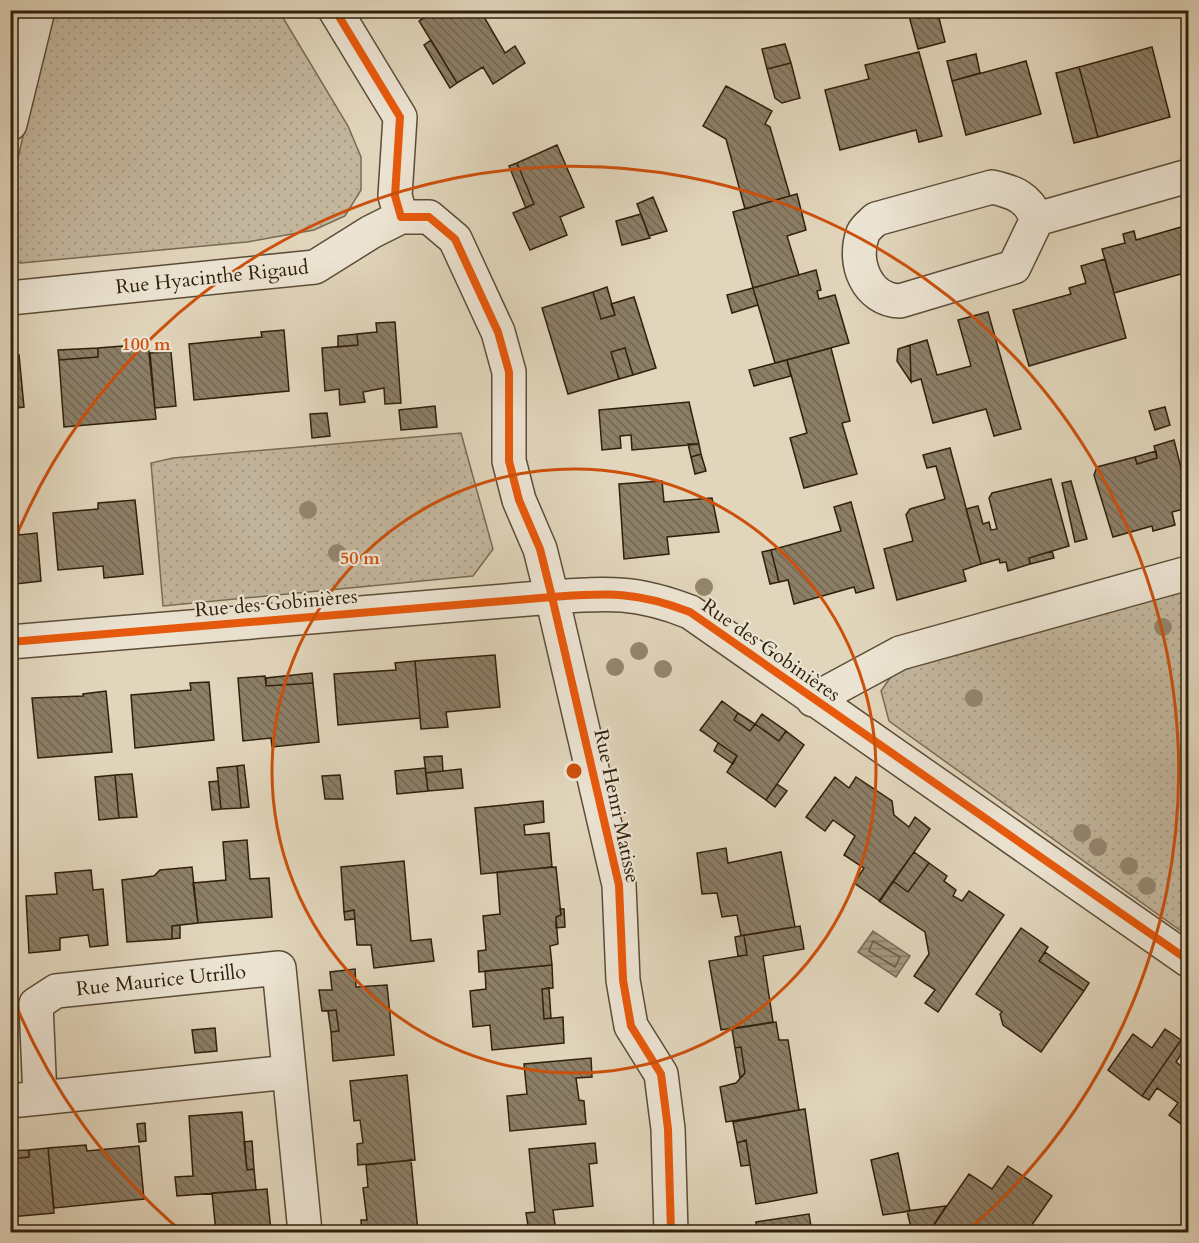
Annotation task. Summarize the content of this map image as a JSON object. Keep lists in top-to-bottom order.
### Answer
{
  "streets": {
    "street": [
      "Rue Hyacinthe Rigaud",
      "Rue des Gobinières",
      "Rue Henri Matisse",
      "Rue Maurice Utrillo"
    ]
  },
  "crossings": [
    ["Rue Hyacinthe Rigaud", "Rue des Gobinières"],
    ["Rue Hyacinthe Rigaud", "Rue Henri Matisse"],
    ["Rue des Gobinières", "Rue Henri Matisse"]
  ],
  "rings": ["100 m", "50 m"]
}
